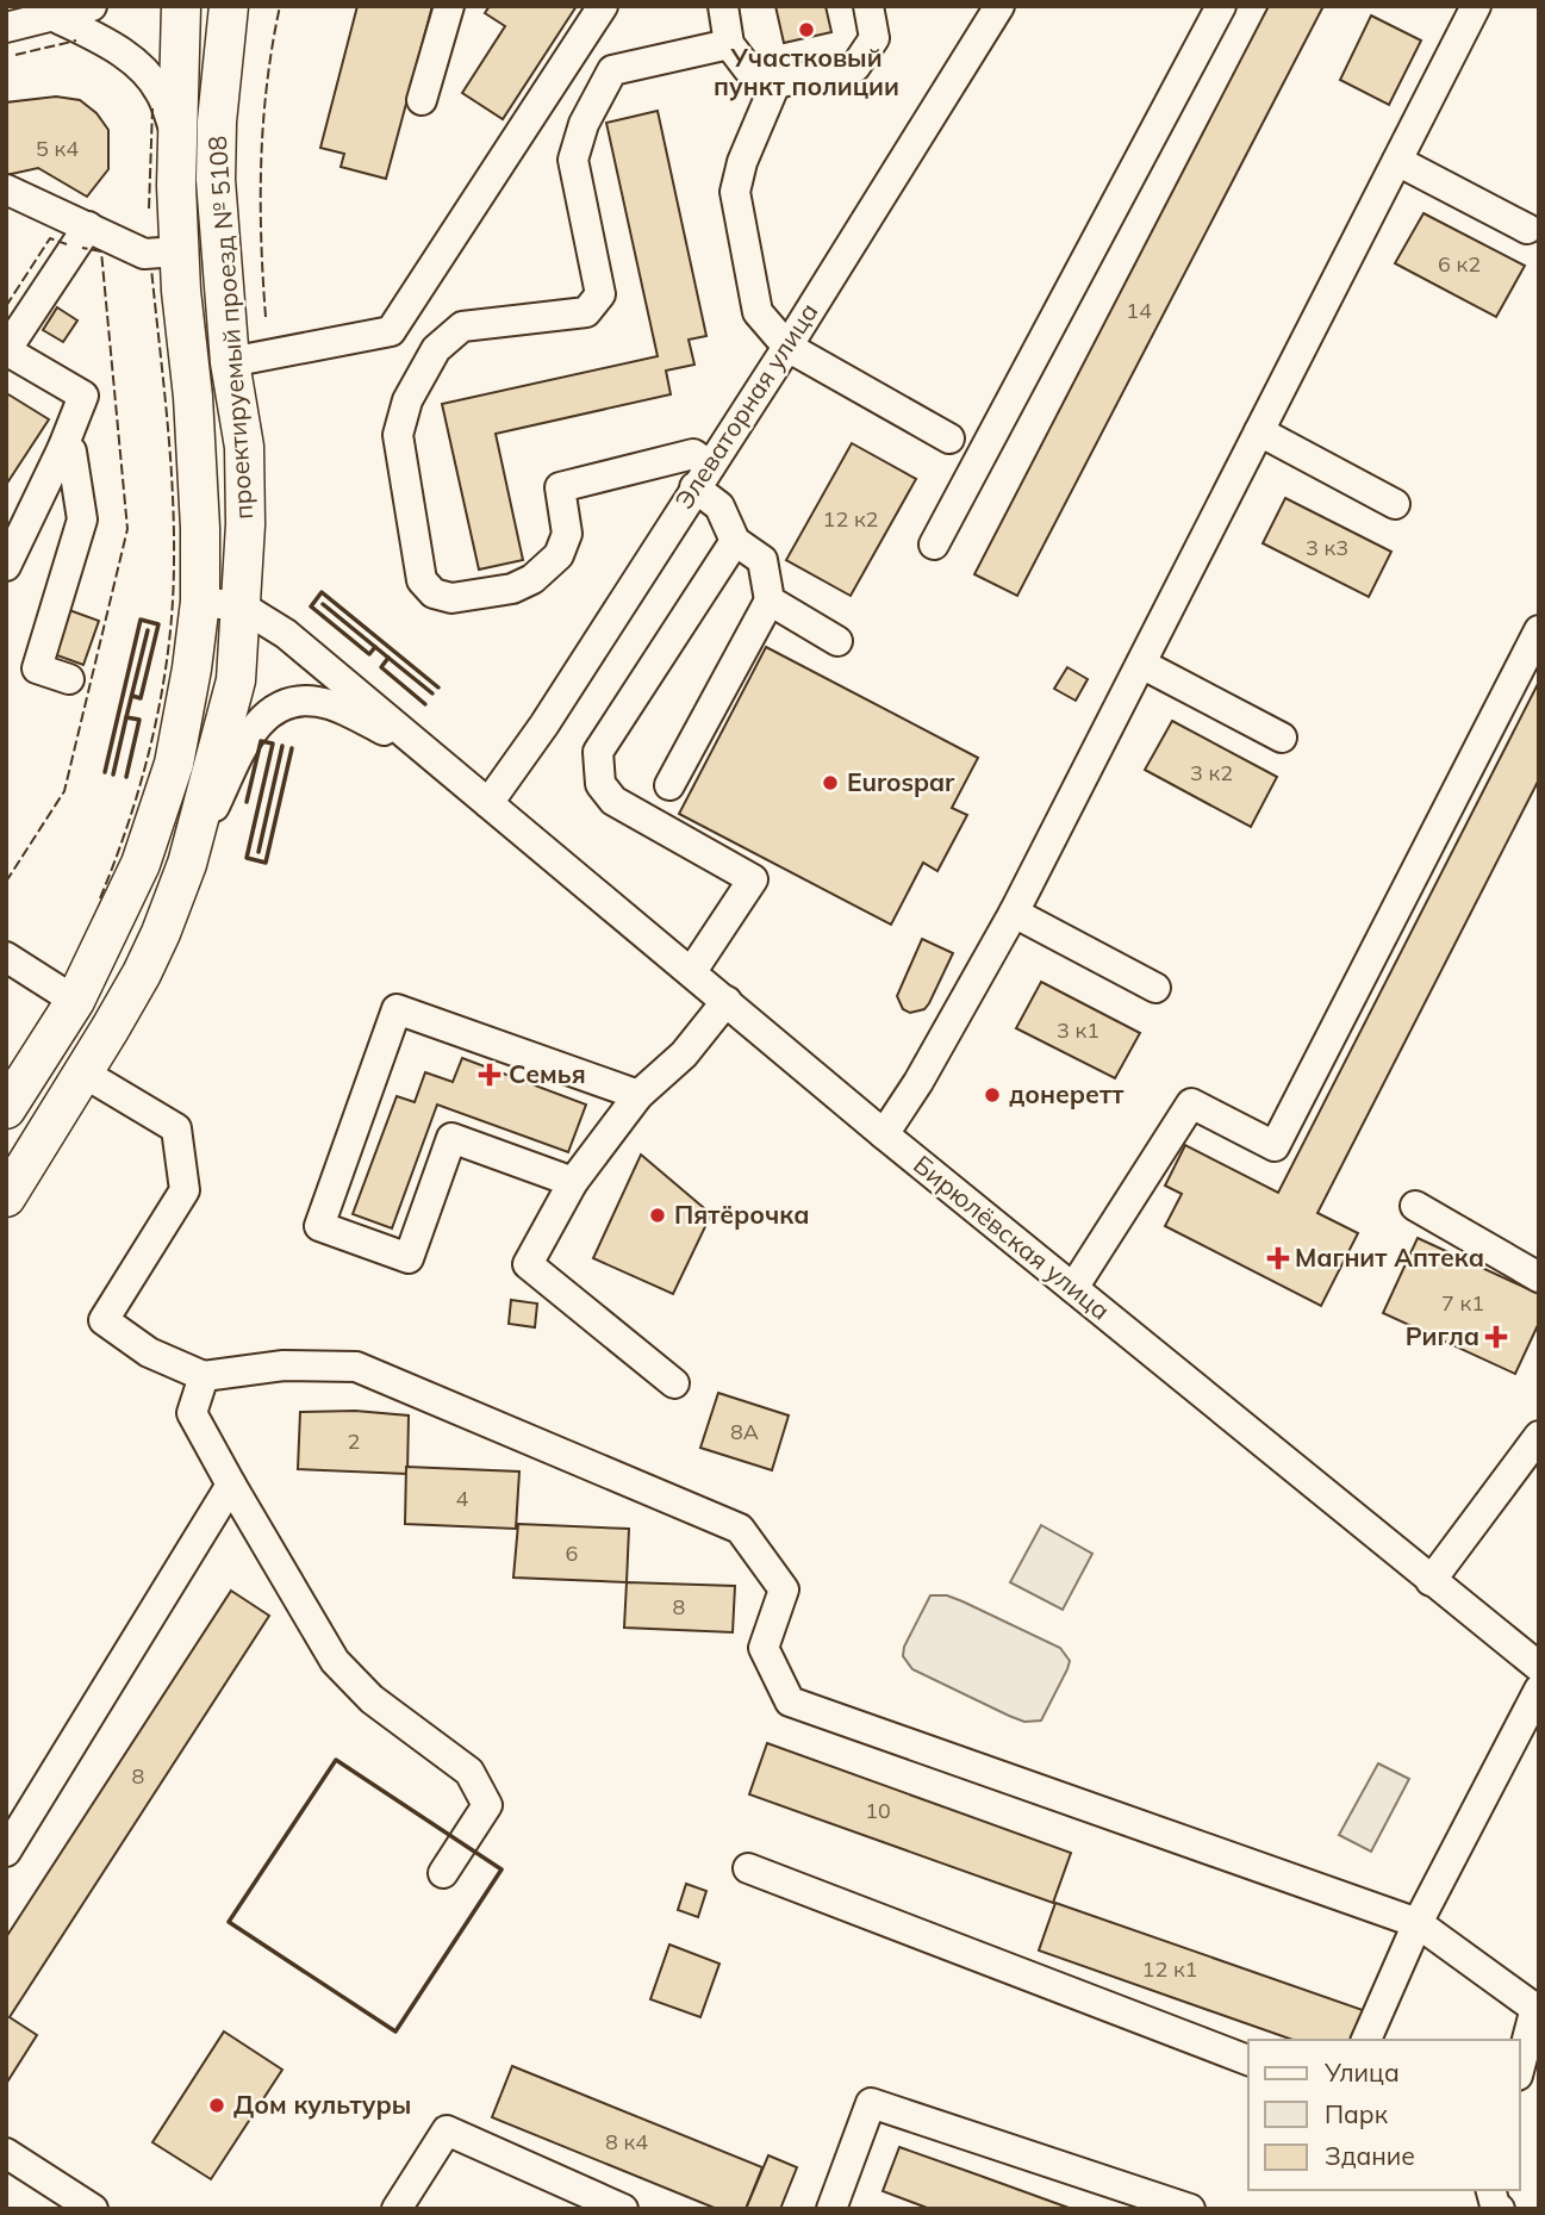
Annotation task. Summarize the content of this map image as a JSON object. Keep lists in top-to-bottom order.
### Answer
{
  "streets": {
    "main road": ["проектируемый проезд № 5108"],
    "street": ["Элеваторная улица", "Бирюлёвская улица"]
  },
  "crossings": [
    ["Элеваторная улица", "Бирюлёвская улица"]
  ],
  "places": {
    "other": [
      "Участковый пункт полиции",
      "Eurospar",
      "донеретт",
      "Пятёрочка",
      "Дом культуры"
    ],
    "health": ["Семья", "Магнит Аптека", "Ригла"]
  },
  "house_numbers": [
    "5 к4",
    "6 к2",
    "14",
    "12 к2",
    "3 к3",
    "3 к2",
    "3 к1",
    "7 к1",
    "8А",
    "2",
    "4",
    "6",
    "8",
    "8",
    "10",
    "12 к1",
    "8 к4"
  ],
  "legend": ["Улица", "Парк", "Здание"]
}
